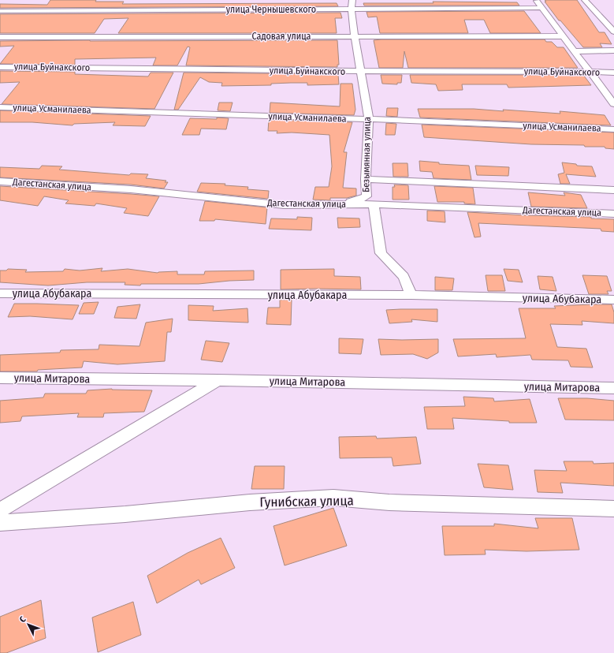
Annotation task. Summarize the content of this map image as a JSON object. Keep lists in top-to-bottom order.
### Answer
{
  "streets": {
    "street": [
      "улица Чернышевского",
      "Садовая улица",
      "улица Буйнакского",
      "улица Усманилаева",
      "Безымянная улица",
      "Дагестанская улица",
      "улица Абубакара",
      "улица Митарова",
      "Гунибская улица"
    ]
  },
  "crossings": [
    ["улица Чернышевского", "Безымянная улица"],
    ["Садовая улица", "Безымянная улица"],
    ["улица Буйнакского", "Безымянная улица"],
    ["улица Усманилаева", "Безымянная улица"],
    ["Безымянная улица", "Дагестанская улица"]
  ],
  "north": "top left"
}
